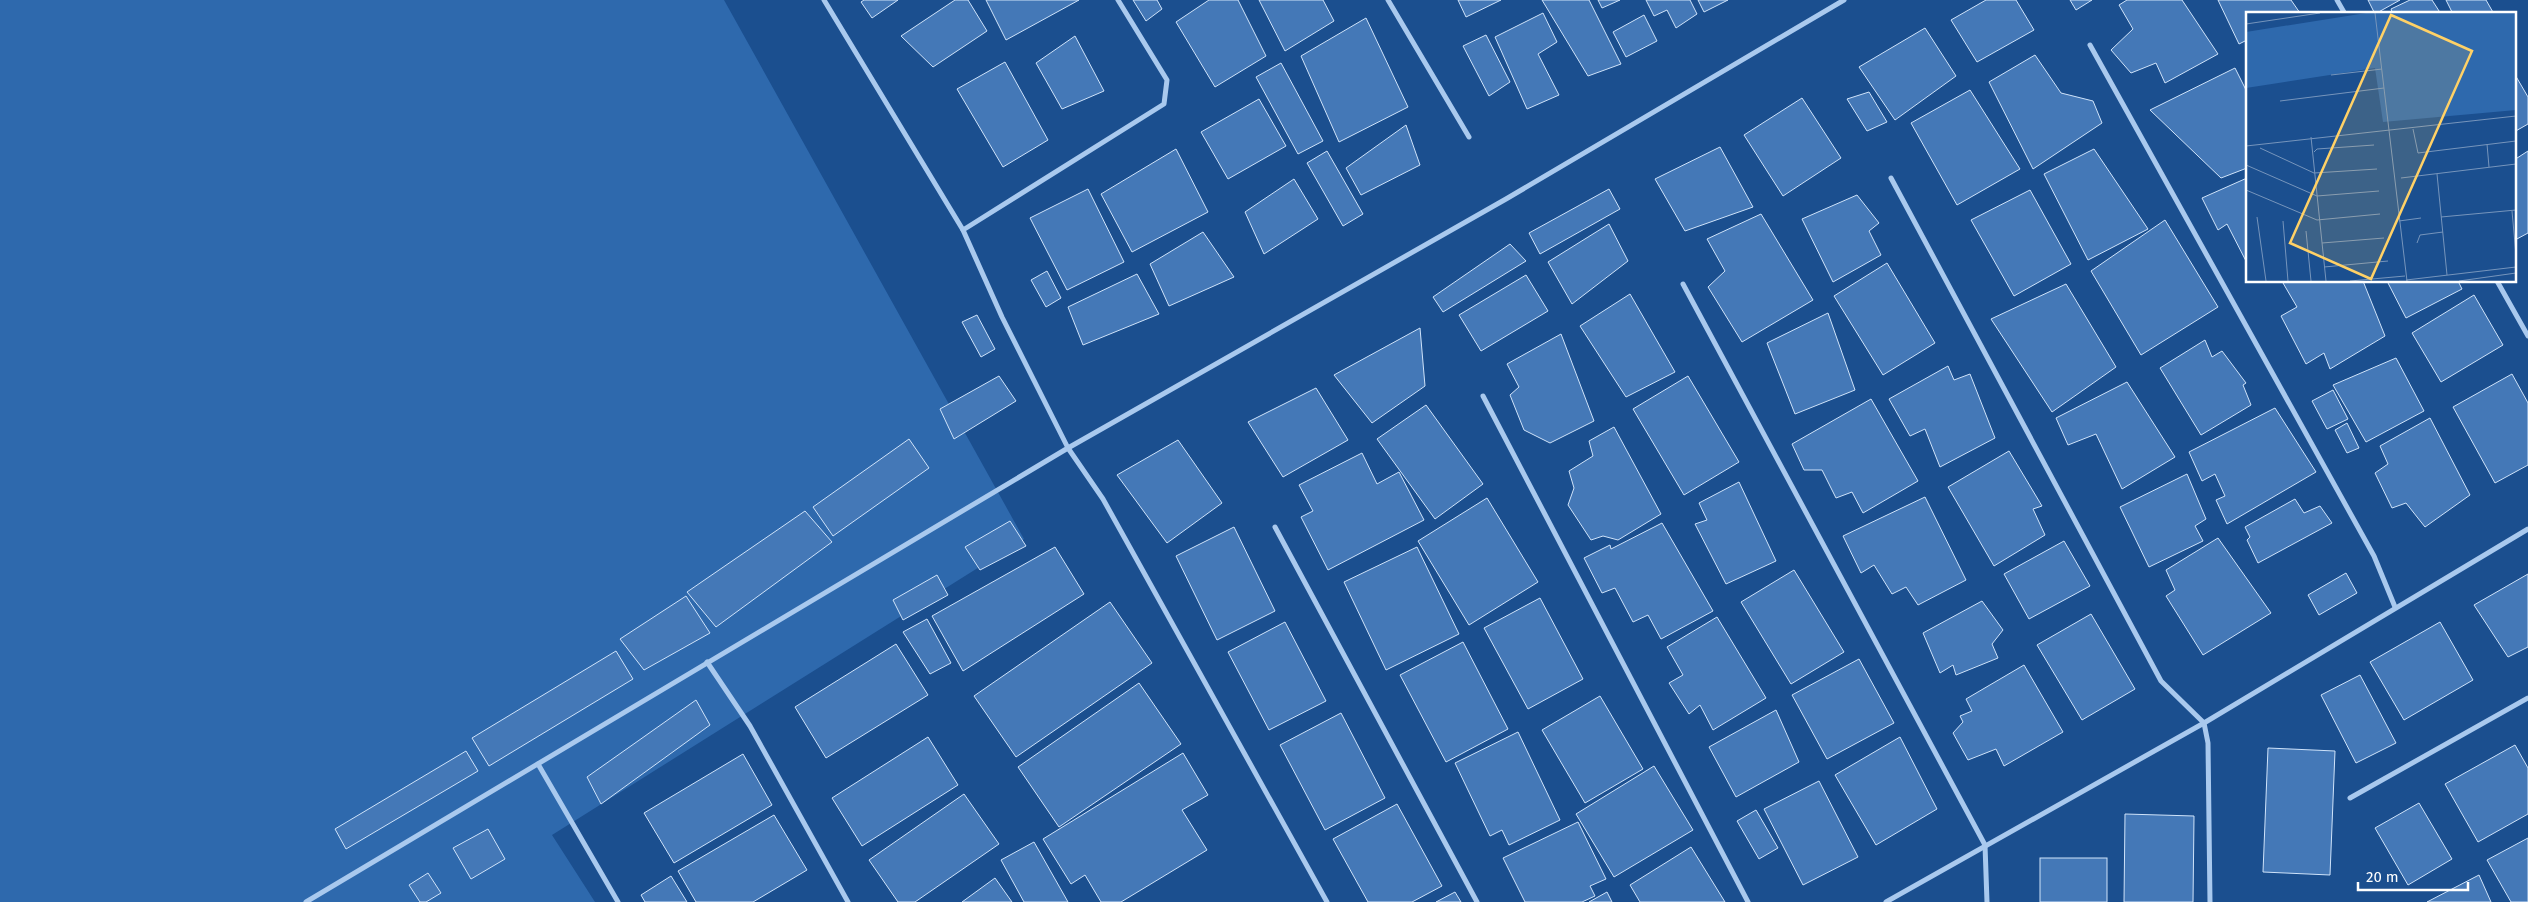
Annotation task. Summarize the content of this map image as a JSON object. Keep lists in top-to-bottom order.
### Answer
{
  "scale_bar": "20 m"
}
